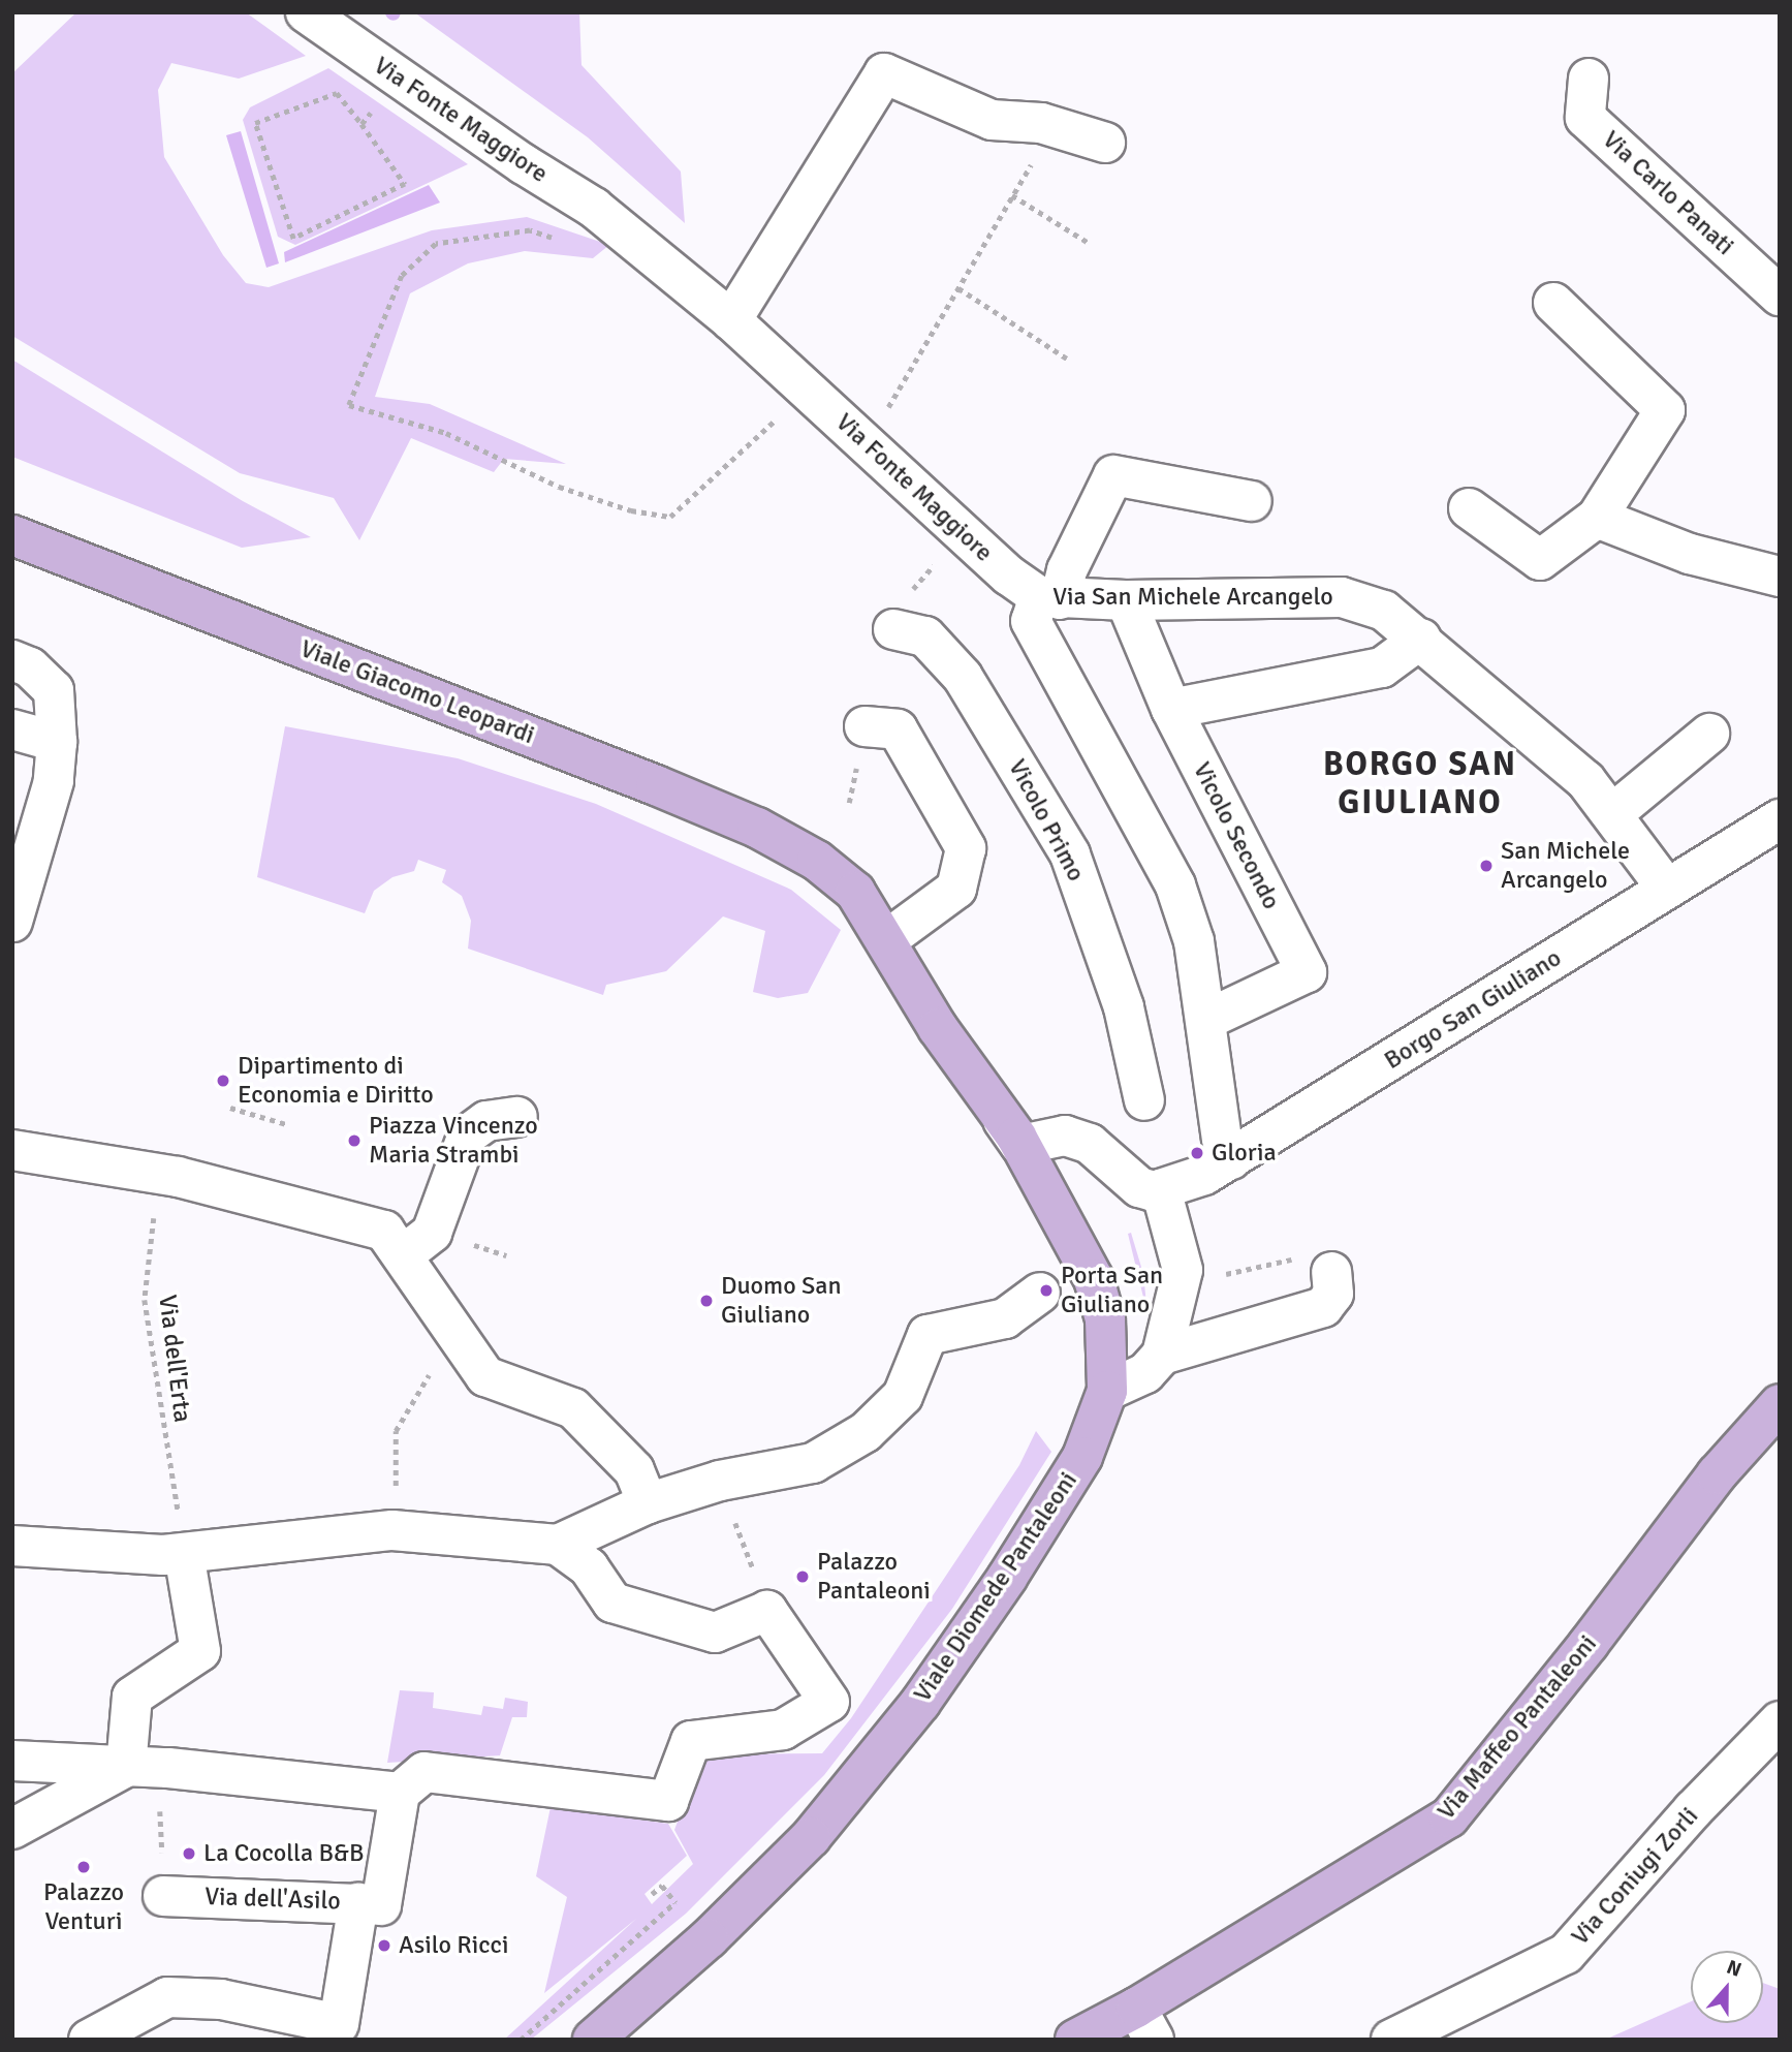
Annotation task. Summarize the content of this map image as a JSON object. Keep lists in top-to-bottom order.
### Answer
{
  "streets": {
    "main road": ["Viale Giacomo Leopardi", "Viale Diomede Pantaleoni", "Via Maffeo Pantaleoni"],
    "street": [
      "Via Fonte Maggiore",
      "Via Carlo Panati",
      "Via San Michele Arcangelo",
      "Vicolo Primo",
      "Vicolo Secondo",
      "Borgo San Giuliano",
      "Via Coniugi Zorli",
      "Via dell'Asilo"
    ],
    "path": ["Via dell'Erta"]
  },
  "crossings": [
    ["Via Fonte Maggiore", "Via San Michele Arcangelo"],
    ["Via San Michele Arcangelo", "Vicolo Secondo"],
    ["Via San Michele Arcangelo", "Borgo San Giuliano"],
    ["Viale Giacomo Leopardi", "Viale Diomede Pantaleoni"]
  ],
  "districts": ["BORGO SAN GIULIANO"],
  "places": [
    "San Michele Arcangelo",
    "Dipartimento di Economia e Diritto",
    "Piazza Vincenzo Maria Strambi",
    "Gloria",
    "Porta San Giuliano",
    "Duomo San Giuliano",
    "Palazzo Pantaleoni",
    "La Cocolla B&B",
    "Palazzo Venturi",
    "Asilo Ricci"
  ],
  "north": "top"
}
